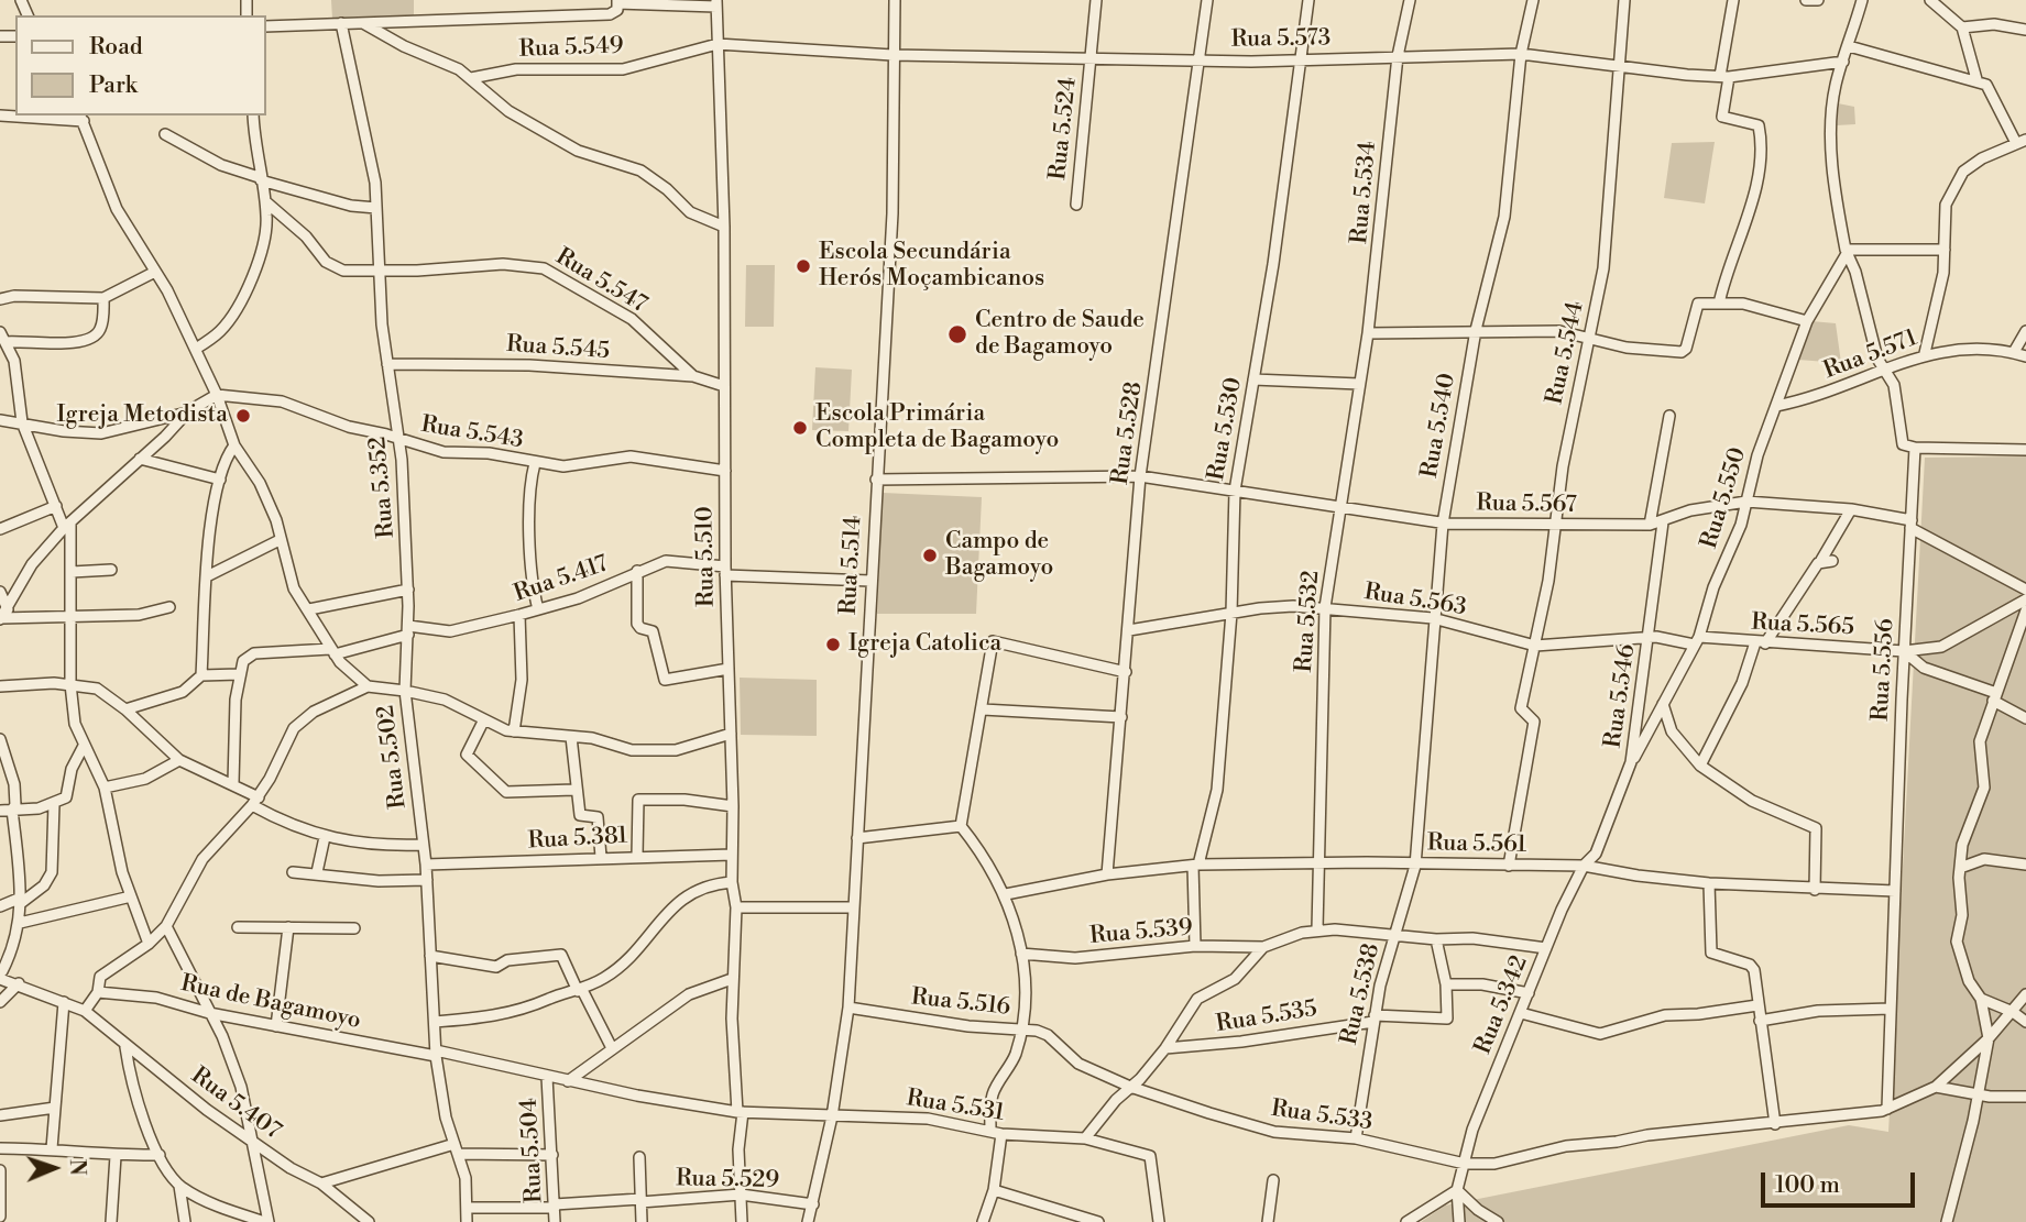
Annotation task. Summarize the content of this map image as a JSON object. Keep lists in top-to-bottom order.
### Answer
{
  "streets": {
    "street": [
      "Rua 5.573",
      "Rua 5.549",
      "Rua 5.524",
      "Rua 5.534",
      "Rua 5.547",
      "Rua 5.545",
      "Rua 5.544",
      "Rua 5.571",
      "Rua 5.540",
      "Rua 5.530",
      "Rua 5.543",
      "Rua 5.528",
      "Rua 5.352",
      "Rua 5.550",
      "Rua 5.567",
      "Rua 5.510",
      "Rua 5.514",
      "Rua 5.417",
      "Rua 5.563",
      "Rua 5.532",
      "Rua 5.565",
      "Rua 5.556",
      "Rua 5.546",
      "Rua 5.502",
      "Rua 5.381",
      "Rua 5.561",
      "Rua 5.539",
      "Rua 5.538",
      "Rua de Bagamoyo",
      "Rua 5.516",
      "Rua 5.342",
      "Rua 5.535",
      "Rua 5.407",
      "Rua 5.531",
      "Rua 5.533",
      "Rua 5.504",
      "Rua 5.529"
    ]
  },
  "crossings": [
    ["Rua 5.573", "Rua 5.549"],
    ["Rua 5.573", "Rua 5.524"],
    ["Rua 5.573", "Rua 5.534"],
    ["Rua 5.573", "Rua 5.544"],
    ["Rua 5.573", "Rua 5.540"],
    ["Rua 5.573", "Rua 5.530"],
    ["Rua 5.573", "Rua 5.528"],
    ["Rua 5.573", "Rua 5.510"],
    ["Rua 5.573", "Rua 5.514"],
    ["Rua 5.549", "Rua 5.510"],
    ["Rua 5.534", "Rua 5.532"],
    ["Rua 5.547", "Rua 5.545"],
    ["Rua 5.547", "Rua 5.352"],
    ["Rua 5.545", "Rua 5.352"],
    ["Rua 5.545", "Rua 5.510"],
    ["Rua 5.544", "Rua 5.567"],
    ["Rua 5.544", "Rua 5.563"],
    ["Rua 5.544", "Rua 5.561"],
    ["Rua 5.571", "Rua 5.550"],
    ["Rua 5.540", "Rua 5.567"],
    ["Rua 5.540", "Rua 5.563"],
    ["Rua 5.540", "Rua 5.561"],
    ["Rua 5.540", "Rua 5.538"],
    ["Rua 5.530", "Rua 5.567"],
    ["Rua 5.530", "Rua 5.563"],
    ["Rua 5.530", "Rua 5.561"],
    ["Rua 5.530", "Rua 5.539"],
    ["Rua 5.543", "Rua 5.352"],
    ["Rua 5.543", "Rua 5.510"],
    ["Rua 5.543", "Rua 5.502"],
    ["Rua 5.528", "Rua 5.567"],
    ["Rua 5.528", "Rua 5.563"],
    ["Rua 5.528", "Rua 5.561"],
    ["Rua 5.352", "Rua 5.417"],
    ["Rua 5.352", "Rua 5.502"],
    ["Rua 5.550", "Rua 5.567"],
    ["Rua 5.550", "Rua 5.563"],
    ["Rua 5.550", "Rua 5.565"],
    ["Rua 5.550", "Rua 5.546"],
    ["Rua 5.567", "Rua 5.514"],
    ["Rua 5.567", "Rua 5.532"],
    ["Rua 5.567", "Rua 5.556"],
    ["Rua 5.567", "Rua 5.546"],
    ["Rua 5.510", "Rua 5.417"],
    ["Rua 5.510", "Rua 5.381"],
    ["Rua 5.510", "Rua 5.531"],
    ["Rua 5.510", "Rua 5.529"],
    ["Rua 5.514", "Rua 5.417"],
    ["Rua 5.514", "Rua 5.516"],
    ["Rua 5.514", "Rua 5.531"],
    ["Rua 5.514", "Rua 5.529"],
    ["Rua 5.563", "Rua 5.532"],
    ["Rua 5.563", "Rua 5.565"],
    ["Rua 5.563", "Rua 5.546"],
    ["Rua 5.532", "Rua 5.561"],
    ["Rua 5.565", "Rua 5.556"],
    ["Rua 5.556", "Rua 5.561"],
    ["Rua 5.556", "Rua 5.533"],
    ["Rua 5.546", "Rua 5.561"],
    ["Rua 5.546", "Rua 5.342"],
    ["Rua 5.502", "Rua 5.381"],
    ["Rua 5.502", "Rua de Bagamoyo"],
    ["Rua 5.502", "Rua 5.531"],
    ["Rua 5.502", "Rua 5.529"],
    ["Rua 5.561", "Rua 5.538"],
    ["Rua 5.561", "Rua 5.516"],
    ["Rua 5.561", "Rua 5.342"],
    ["Rua 5.539", "Rua 5.516"],
    ["Rua 5.538", "Rua 5.535"],
    ["Rua 5.538", "Rua 5.533"],
    ["Rua de Bagamoyo", "Rua 5.531"],
    ["Rua 5.516", "Rua 5.533"],
    ["Rua 5.342", "Rua 5.533"],
    ["Rua 5.531", "Rua 5.504"],
    ["Rua 5.504", "Rua 5.529"]
  ],
  "places": [
    "Escola Secundária Herós Moçambicanos",
    "Centro de Saude de Bagamoyo",
    "Igreja Metodista",
    "Escola Primária Completa de Bagamoyo",
    "Campo de Bagamoyo",
    "Igreja Catolica"
  ],
  "legend": ["Road", "Park"],
  "scale_bar": "100 m",
  "north": "right"
}
